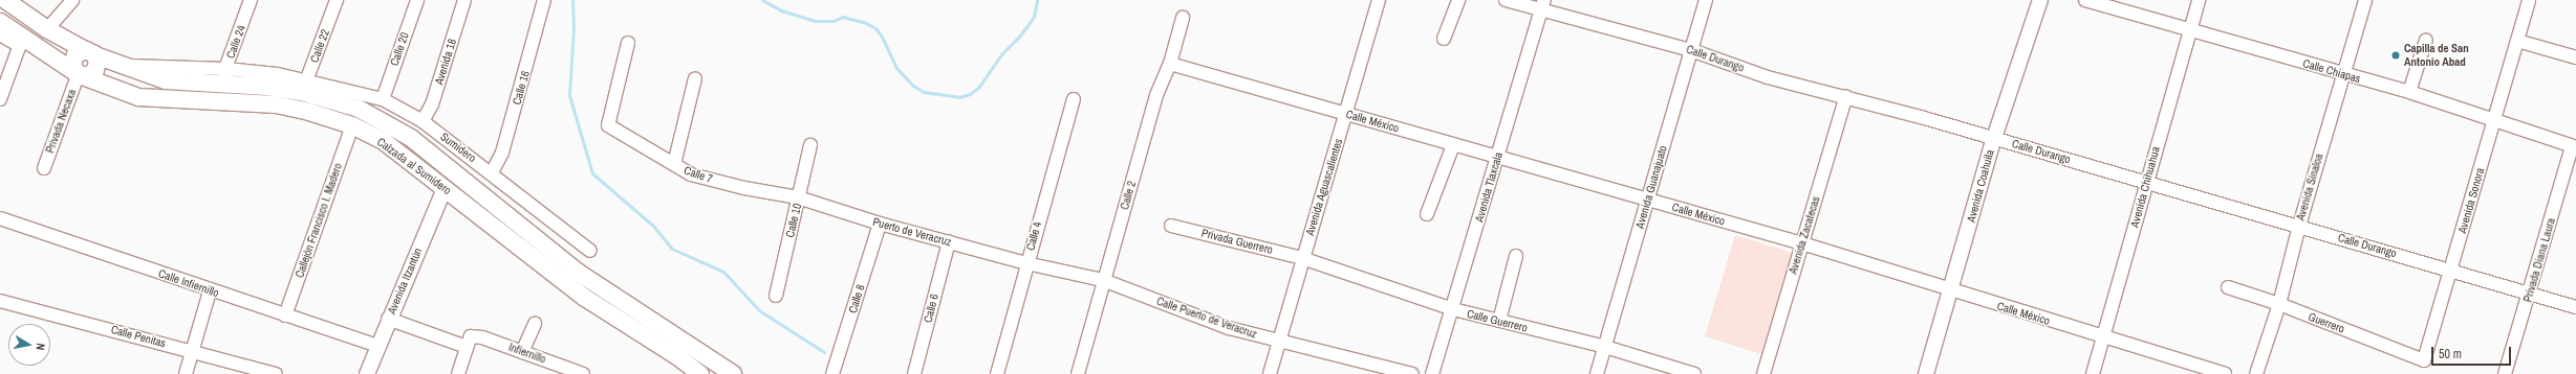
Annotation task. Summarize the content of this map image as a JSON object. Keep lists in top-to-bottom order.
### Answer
{
  "streets": {
    "main road": ["Calzada al Sumidero"],
    "street": [
      "Calle 24",
      "Calle 22",
      "Calle 20",
      "Calle Durango",
      "Avenida 18",
      "Calle Chiapas",
      "Calle 16",
      "Privada Necaxa",
      "Calle México",
      "Sumidero",
      "Calle 7",
      "Avenida Coahuila",
      "Avenida Aguascalientes",
      "Avenida Tlaxcala",
      "Avenida Guanajuato",
      "Avenida Chihuahua",
      "Avenida Sinaloa",
      "Calle 2",
      "Avenida Sonora",
      "Callejón Francisco I. Madero",
      "Calle 10",
      "Puerto de Veracruz",
      "Avenida Zacatecas",
      "Calle 4",
      "Privada Guerrero",
      "Privada Diana Laura",
      "Avenida Itzantún",
      "Calle Infiernillo",
      "Calle 8",
      "Calle 6",
      "Calle Puerto de Veracruz",
      "Calle Guerrero",
      "Guerrero",
      "Calle Penitas",
      "Infiernillo"
    ]
  },
  "crossings": [
    ["Calle 24", "Calzada al Sumidero"],
    ["Calle 22", "Sumidero"],
    ["Calle 22", "Calzada al Sumidero"],
    ["Calle 20", "Sumidero"],
    ["Calle Durango", "Avenida Coahuila"],
    ["Calle Durango", "Avenida Tlaxcala"],
    ["Calle Durango", "Avenida Guanajuato"],
    ["Calle Durango", "Avenida Chihuahua"],
    ["Calle Durango", "Avenida Sinaloa"],
    ["Calle Durango", "Avenida Sonora"],
    ["Calle Durango", "Avenida Zacatecas"],
    ["Calle Durango", "Privada Diana Laura"],
    ["Avenida 18", "Sumidero"],
    ["Calle Chiapas", "Avenida Chihuahua"],
    ["Calle Chiapas", "Avenida Sinaloa"],
    ["Calle Chiapas", "Avenida Sonora"],
    ["Calle Chiapas", "Privada Diana Laura"],
    ["Calle 16", "Sumidero"],
    ["Privada Necaxa", "Calzada al Sumidero"],
    ["Calle México", "Avenida Coahuila"],
    ["Calle México", "Avenida Aguascalientes"],
    ["Calle México", "Avenida Tlaxcala"],
    ["Calle México", "Avenida Guanajuato"],
    ["Calle México", "Avenida Chihuahua"],
    ["Calle México", "Calle 2"],
    ["Calle México", "Avenida Zacatecas"],
    ["Sumidero", "Calzada al Sumidero"],
    ["Calzada al Sumidero", "Callejón Francisco I. Madero"],
    ["Calzada al Sumidero", "Avenida Itzantún"],
    ["Calle 7", "Calle 10"],
    ["Calle 7", "Puerto de Veracruz"],
    ["Avenida Aguascalientes", "Privada Guerrero"],
    ["Avenida Aguascalientes", "Calle Puerto de Veracruz"],
    ["Avenida Aguascalientes", "Calle Guerrero"],
    ["Avenida Tlaxcala", "Calle Guerrero"],
    ["Avenida Guanajuato", "Calle Guerrero"],
    ["Avenida Sinaloa", "Guerrero"],
    ["Calle 2", "Calle Puerto de Veracruz"],
    ["Avenida Sonora", "Guerrero"],
    ["Callejón Francisco I. Madero", "Calle Infiernillo"],
    ["Calle 10", "Puerto de Veracruz"],
    ["Puerto de Veracruz", "Calle 4"],
    ["Puerto de Veracruz", "Calle 8"],
    ["Puerto de Veracruz", "Calle 6"],
    ["Puerto de Veracruz", "Calle Puerto de Veracruz"],
    ["Calle 4", "Calle Puerto de Veracruz"],
    ["Privada Guerrero", "Calle Guerrero"],
    ["Avenida Itzantún", "Calle Infiernillo"],
    ["Avenida Itzantún", "Infiernillo"]
  ],
  "places": ["Capilla de San Antonio Abad"],
  "scale_bar": "50 m",
  "north": "right"
}
